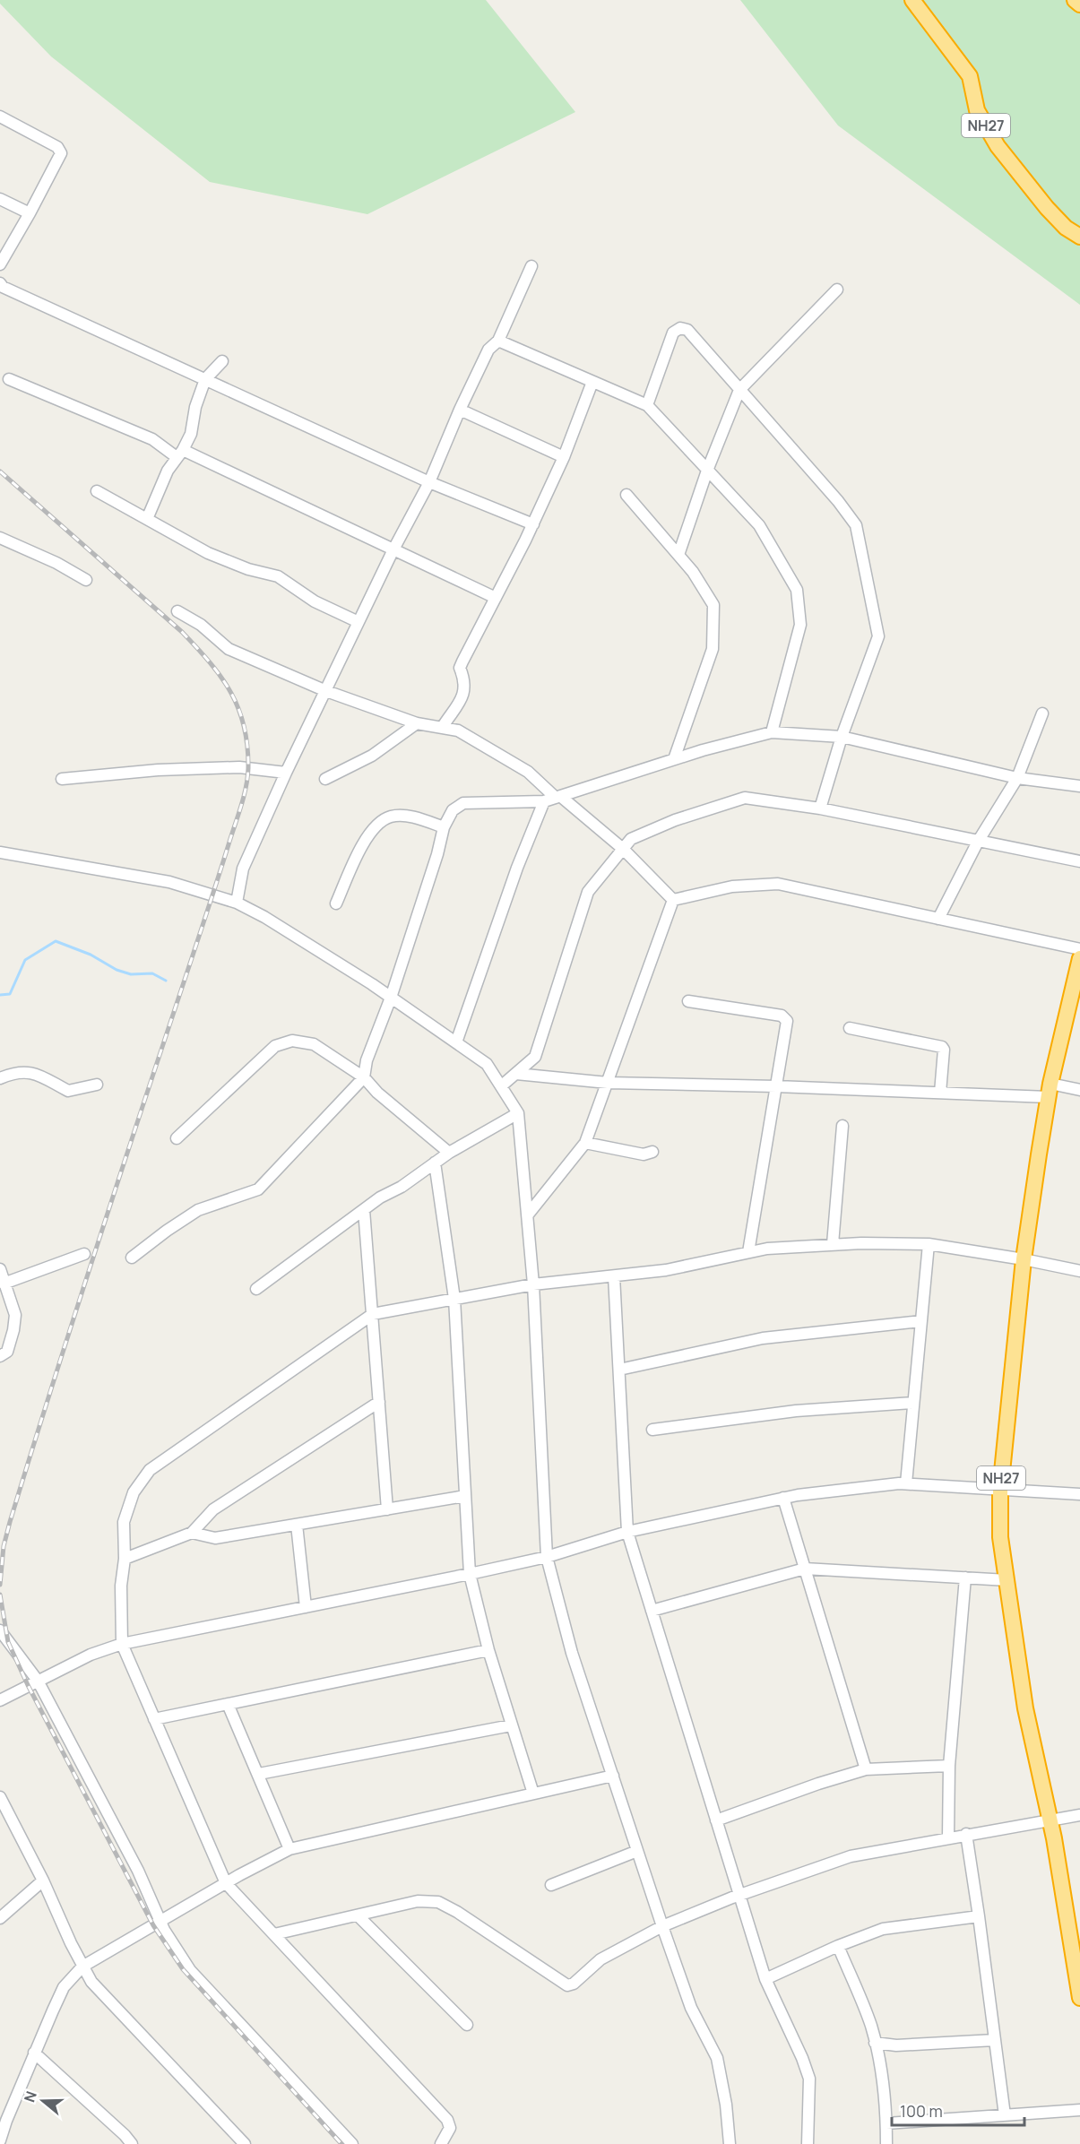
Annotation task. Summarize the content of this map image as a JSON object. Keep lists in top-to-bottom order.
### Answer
{
  "streets": {
    "highway": ["NH27"]
  },
  "scale_bar": "100 m",
  "north": "left"
}
